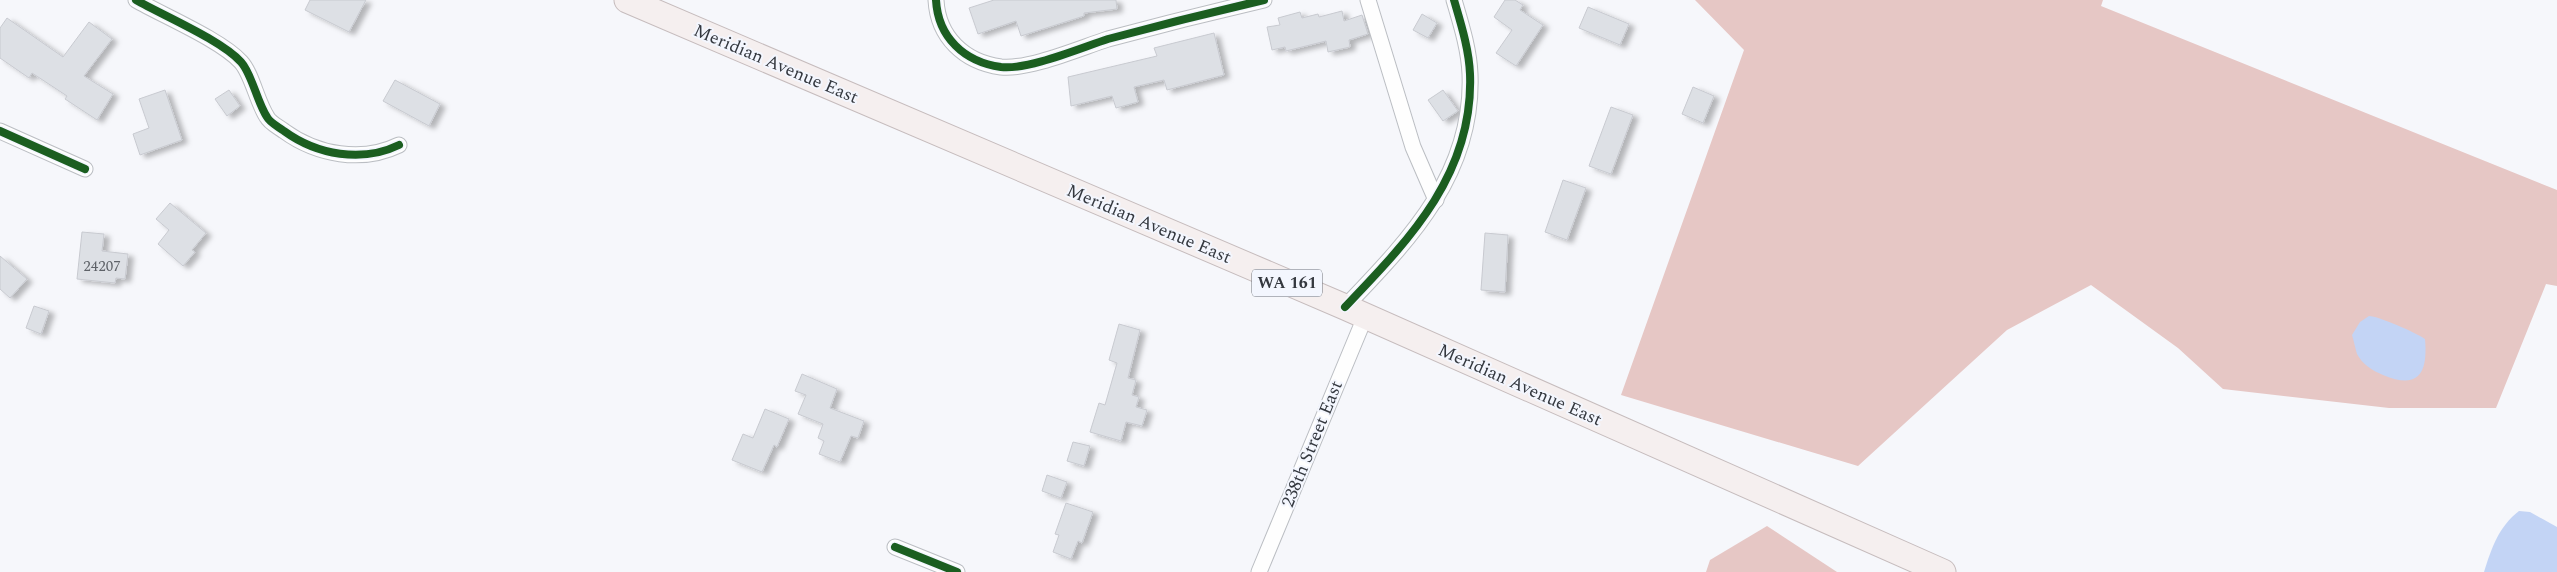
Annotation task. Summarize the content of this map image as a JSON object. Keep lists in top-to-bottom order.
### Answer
{
  "streets": {
    "main road": ["Meridian Avenue East", "WA 161"],
    "street": ["238th Street East"]
  },
  "crossings": [
    ["Meridian Avenue East", "238th Street East"]
  ],
  "house_numbers": ["24207"]
}
